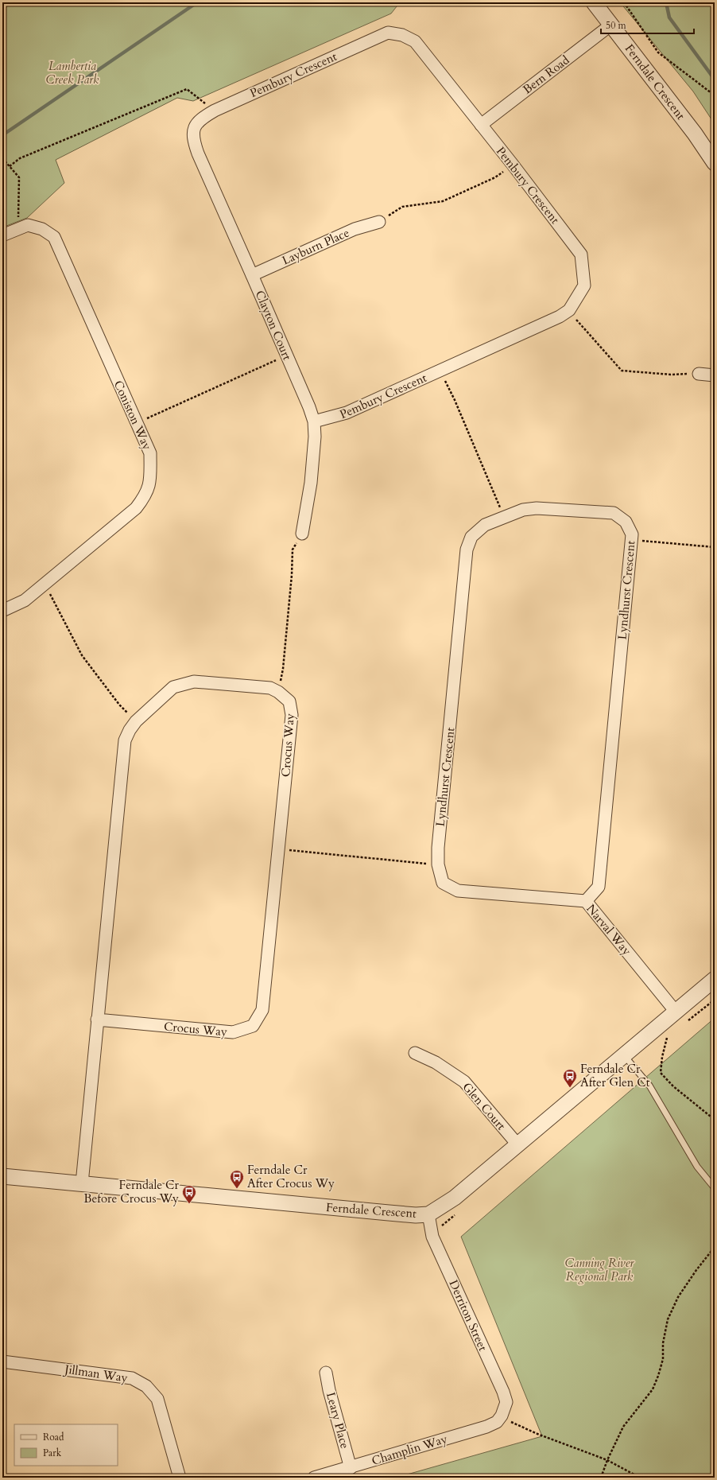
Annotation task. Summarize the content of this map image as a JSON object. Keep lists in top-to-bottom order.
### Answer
{
  "streets": {
    "street": [
      "Pembury Crescent",
      "Bern Road",
      "Ferndale Crescent",
      "Layburn Place",
      "Clayton Court",
      "Coniston Way",
      "Lyndhurst Crescent",
      "Crocus Way",
      "Narval Way",
      "Glen Court",
      "Derriton Street",
      "Jillman Way",
      "Leary Place",
      "Champlin Way"
    ]
  },
  "crossings": [
    ["Pembury Crescent", "Bern Road"],
    ["Pembury Crescent", "Clayton Court"],
    ["Bern Road", "Ferndale Crescent"],
    ["Ferndale Crescent", "Crocus Way"],
    ["Ferndale Crescent", "Narval Way"],
    ["Ferndale Crescent", "Glen Court"],
    ["Ferndale Crescent", "Derriton Street"],
    ["Layburn Place", "Clayton Court"],
    ["Lyndhurst Crescent", "Narval Way"],
    ["Derriton Street", "Champlin Way"],
    ["Leary Place", "Champlin Way"]
  ],
  "parks": ["Lambertia Creek Park", "Canning River Regional Park"],
  "places": {
    "bus stop": ["Ferndale Cr After Glen Ct", "Ferndale Cr After Crocus Wy", "Ferndale Cr Before Crocus Wy"]
  },
  "legend": ["Road", "Park"],
  "scale_bar": "50 m"
}
